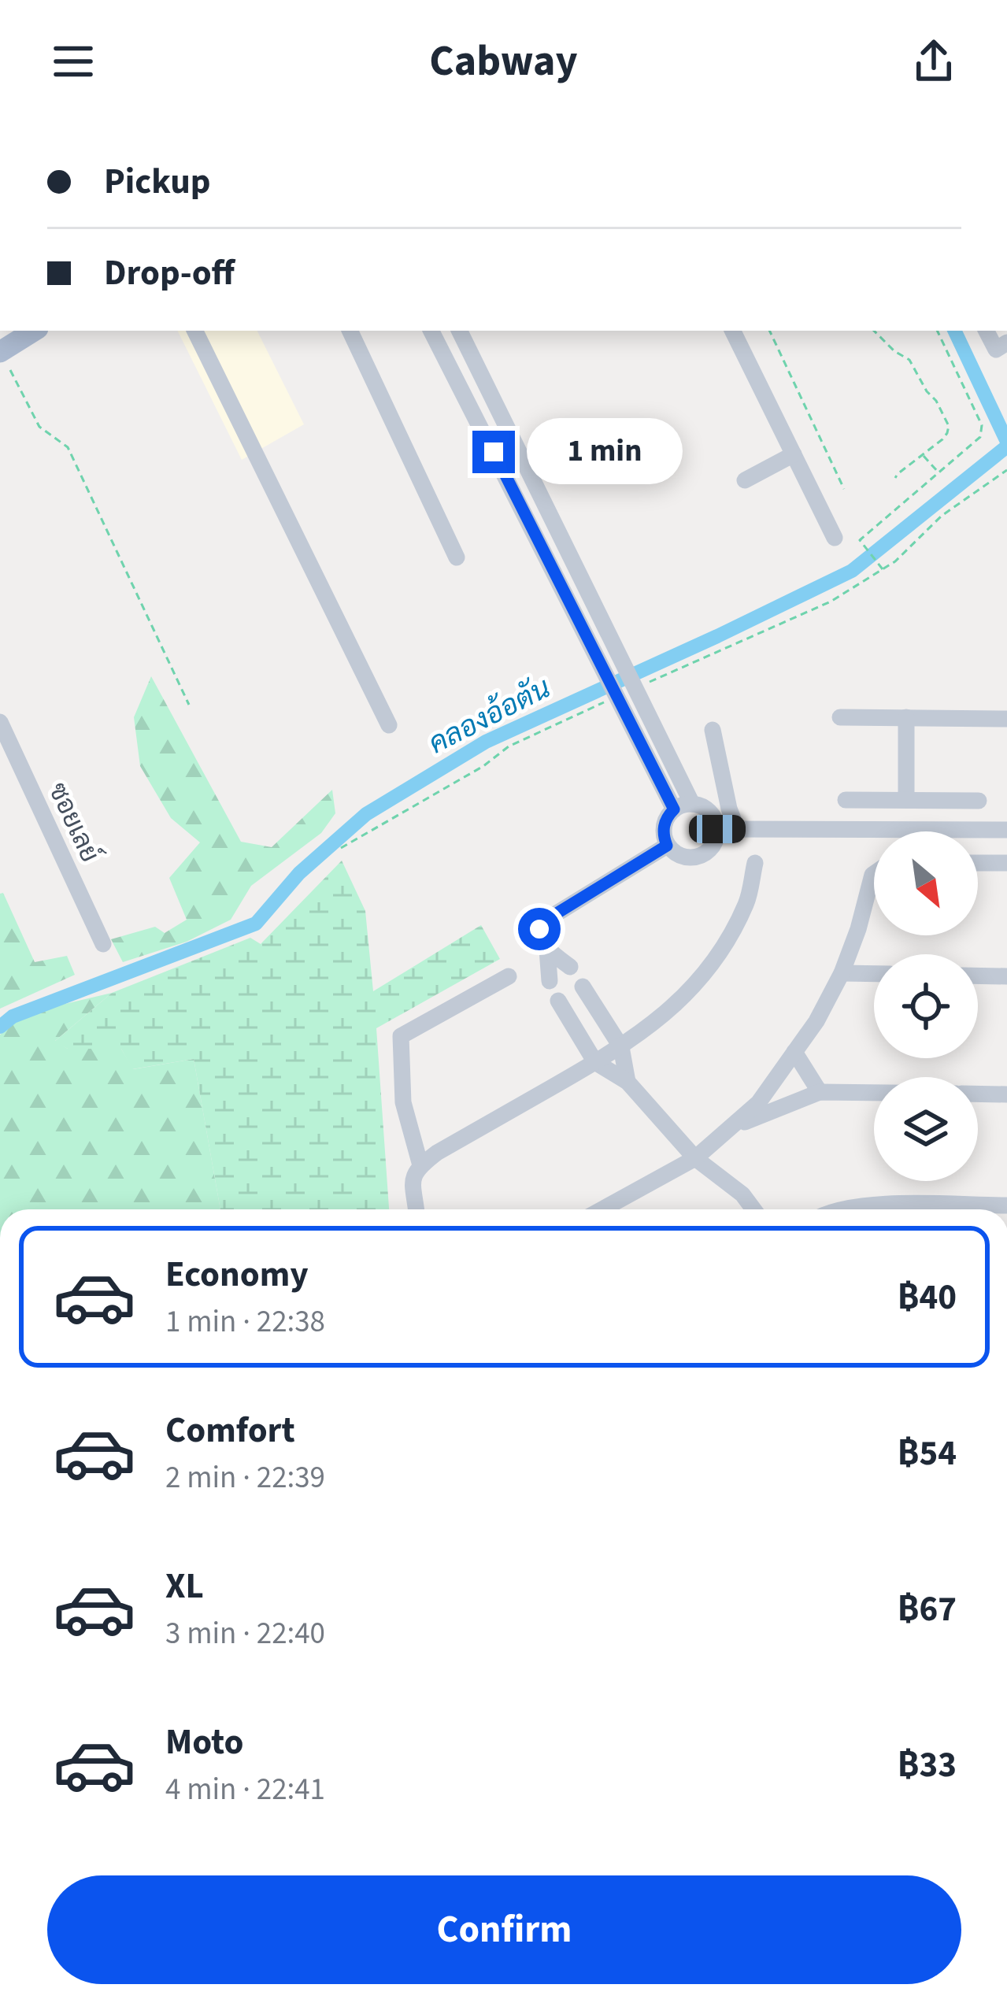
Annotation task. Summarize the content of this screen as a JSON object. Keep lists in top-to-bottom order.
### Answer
{
  "streets": {
    "street": ["ซอยเลย์"]
  },
  "water": ["คลองอ้อตัน"],
  "north": "bottom right",
  "page": {
    "header": "Cabway",
    "banner": ["Pickup", "Drop-off"],
    "bubble": "1 min",
    "list": [
      {
        "name": "Economy",
        "note": "1 min · 22:38",
        "value": "฿40"
      },
      {
        "name": "Comfort",
        "note": "2 min · 22:39",
        "value": "฿54"
      },
      {
        "name": "XL",
        "note": "3 min · 22:40",
        "value": "฿67"
      },
      {
        "name": "Moto",
        "note": "4 min · 22:41",
        "value": "฿33"
      }
    ],
    "buttons": "Confirm"
  }
}
